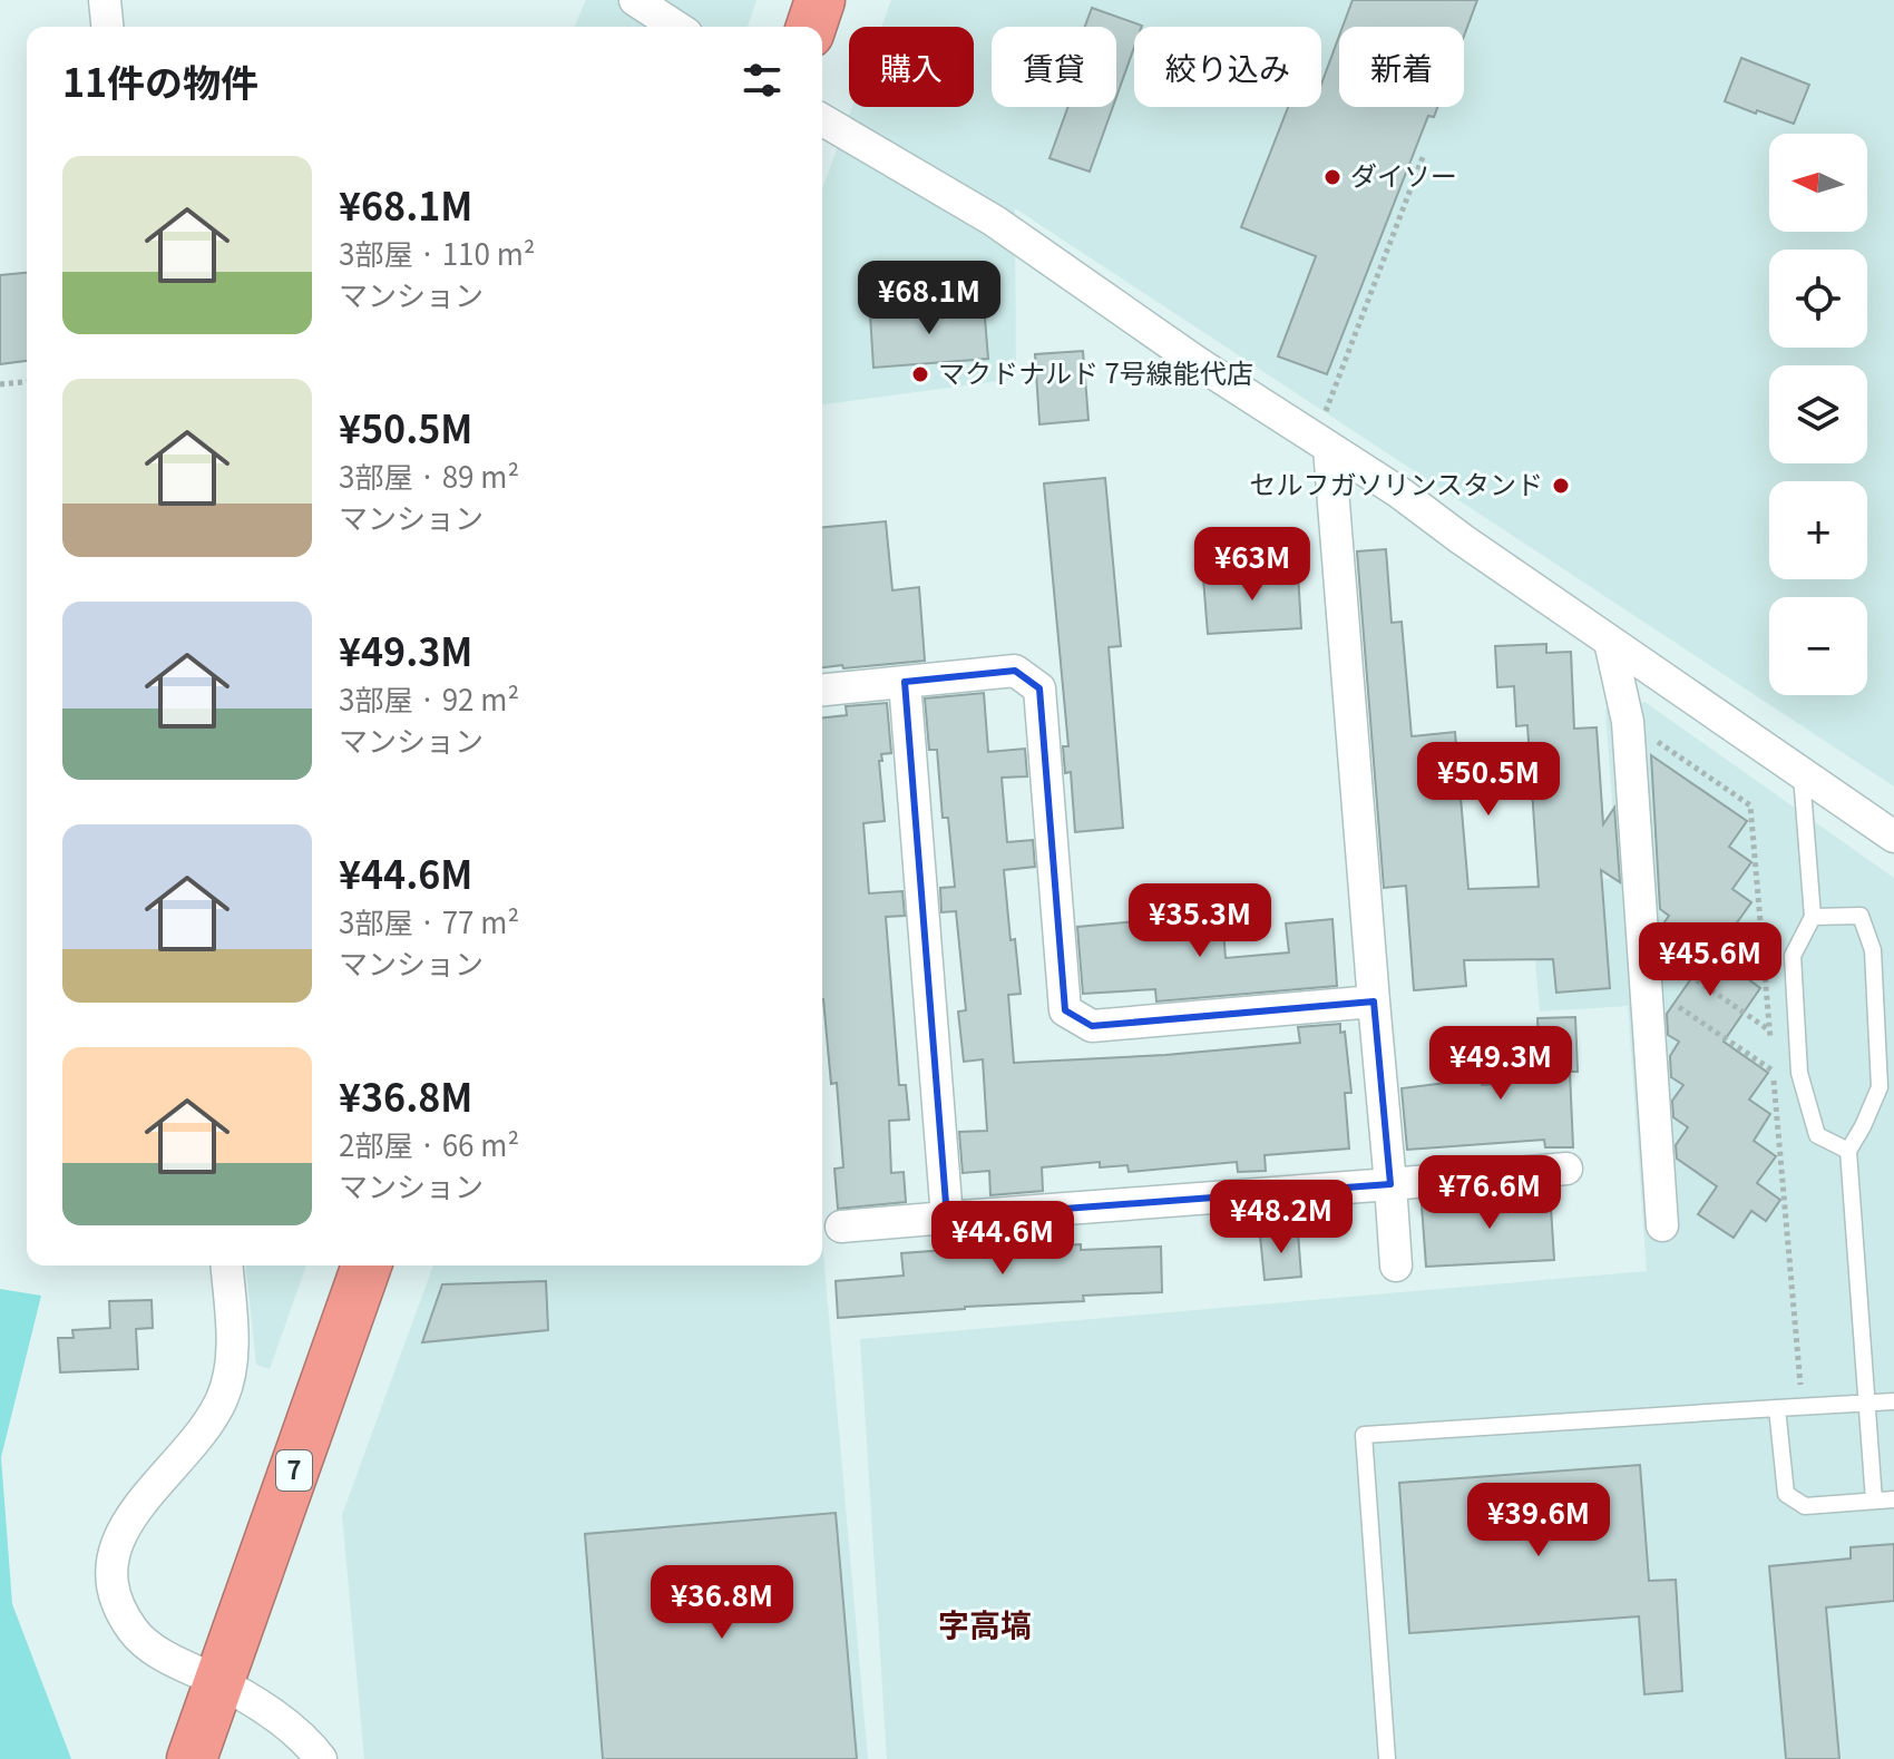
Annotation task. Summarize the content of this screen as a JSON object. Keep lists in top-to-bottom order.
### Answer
{
  "streets": {
    "highway": ["7"]
  },
  "districts": ["字高塙"],
  "places": ["ダイソー", "マクドナルド 7号線能代店", "セルフガソリンスタンド"],
  "north": "left",
  "page": {
    "chip": [
      "購入",
      "賃貸",
      "絞り込み",
      "新着"
    ],
    "heading": "11件の物件",
    "map_buttons": ["+", "−"],
    "list": [
      {
        "name": "¥68.1M",
        "note": "3部屋 · 110 m² · マンション"
      },
      {
        "name": "¥50.5M",
        "note": "3部屋 · 89 m² · マンション"
      },
      {
        "name": "¥49.3M",
        "note": "3部屋 · 92 m² · マンション"
      },
      {
        "name": "¥44.6M",
        "note": "3部屋 · 77 m² · マンション"
      },
      {
        "name": "¥36.8M",
        "note": "2部屋 · 66 m² · マンション"
      }
    ],
    "price": [
      "¥68.1M",
      "¥63M",
      "¥50.5M",
      "¥35.3M",
      "¥45.6M",
      "¥49.3M",
      "¥76.6M",
      "¥48.2M",
      "¥44.6M",
      "¥39.6M",
      "¥36.8M"
    ]
  }
}
